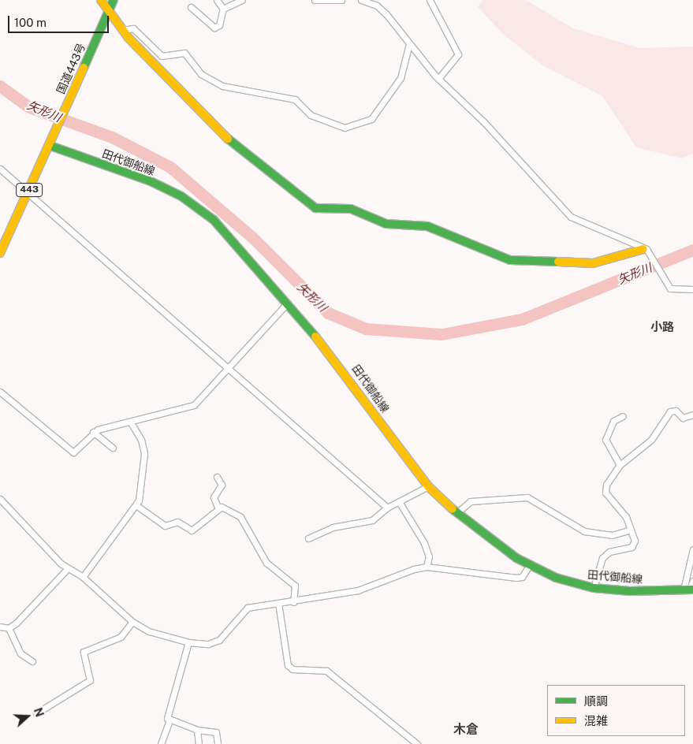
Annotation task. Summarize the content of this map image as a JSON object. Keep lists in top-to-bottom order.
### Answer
{
  "streets": {
    "main road": ["国道443号", "田代御船線", "443"]
  },
  "crossings": [
    ["国道443号", "田代御船線"]
  ],
  "districts": ["小路", "木倉"],
  "water": ["矢形川"],
  "legend": ["順調", "混雑"],
  "scale_bar": "100 m",
  "north": "right"
}
